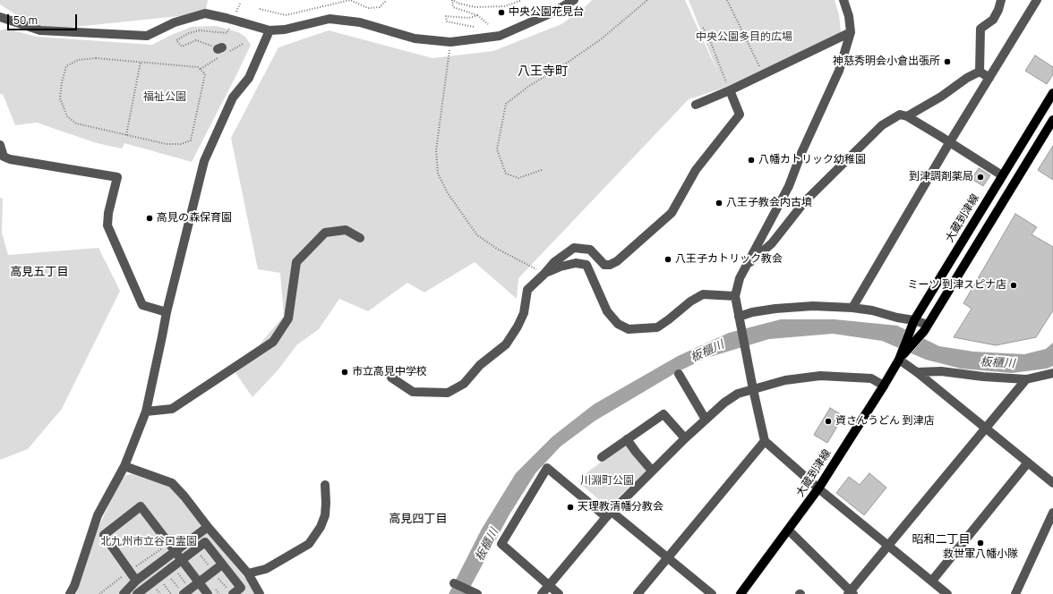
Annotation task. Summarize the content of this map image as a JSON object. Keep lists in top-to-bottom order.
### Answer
{
  "streets": {
    "main road": ["大蔵到津線"]
  },
  "districts": [
    "八王寺町",
    "高見五丁目",
    "高見四丁目",
    "昭和二丁目"
  ],
  "water": ["板櫃川"],
  "parks": [
    "中央公園多目的広場",
    "福祉公園",
    "川淵町公園",
    "北九州市立谷口霊園"
  ],
  "places": [
    "中央公園花見台",
    "神慈秀明会小倉出張所",
    "八幡カトリック幼稚園",
    "到津調剤薬局",
    "八王子教会内古墳",
    "高見の森保育園",
    "八王子カトリック教会",
    "ミーツ 到津スピナ店",
    "市立高見中学校",
    "資さんうどん 到津店",
    "天理教清幡分教会",
    "救世軍八幡小隊"
  ],
  "scale_bar": "50 m"
}
